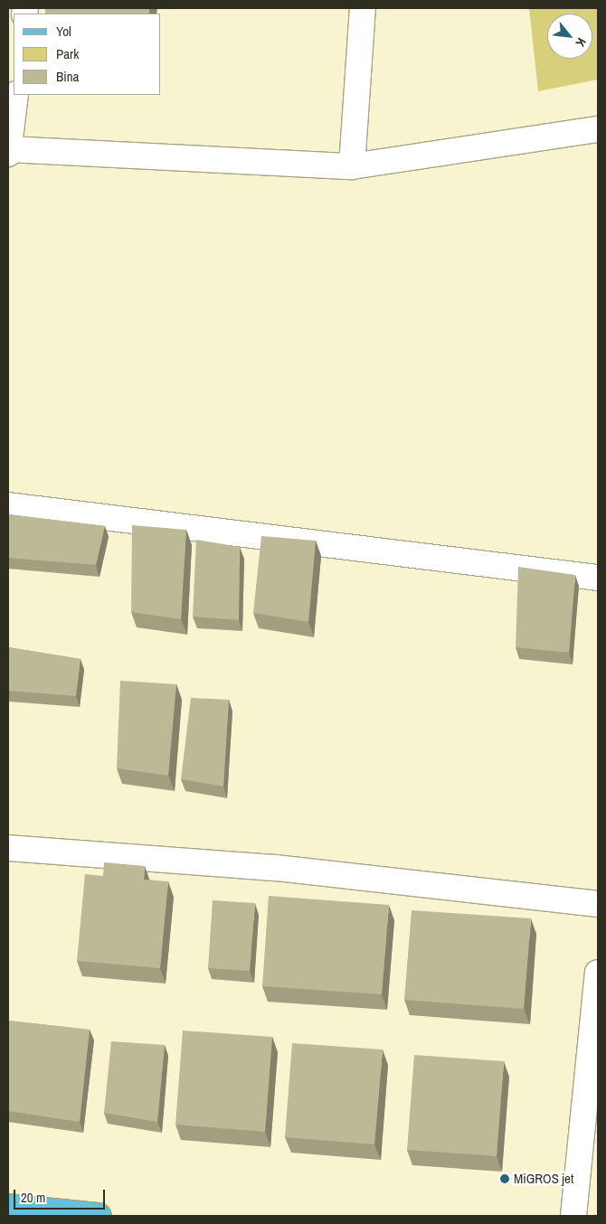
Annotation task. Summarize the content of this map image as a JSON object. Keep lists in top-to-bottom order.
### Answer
{
  "places": ["MiGROS jet"],
  "legend": ["Yol", "Park", "Bina"],
  "scale_bar": "20 m",
  "north": "bottom right"
}
